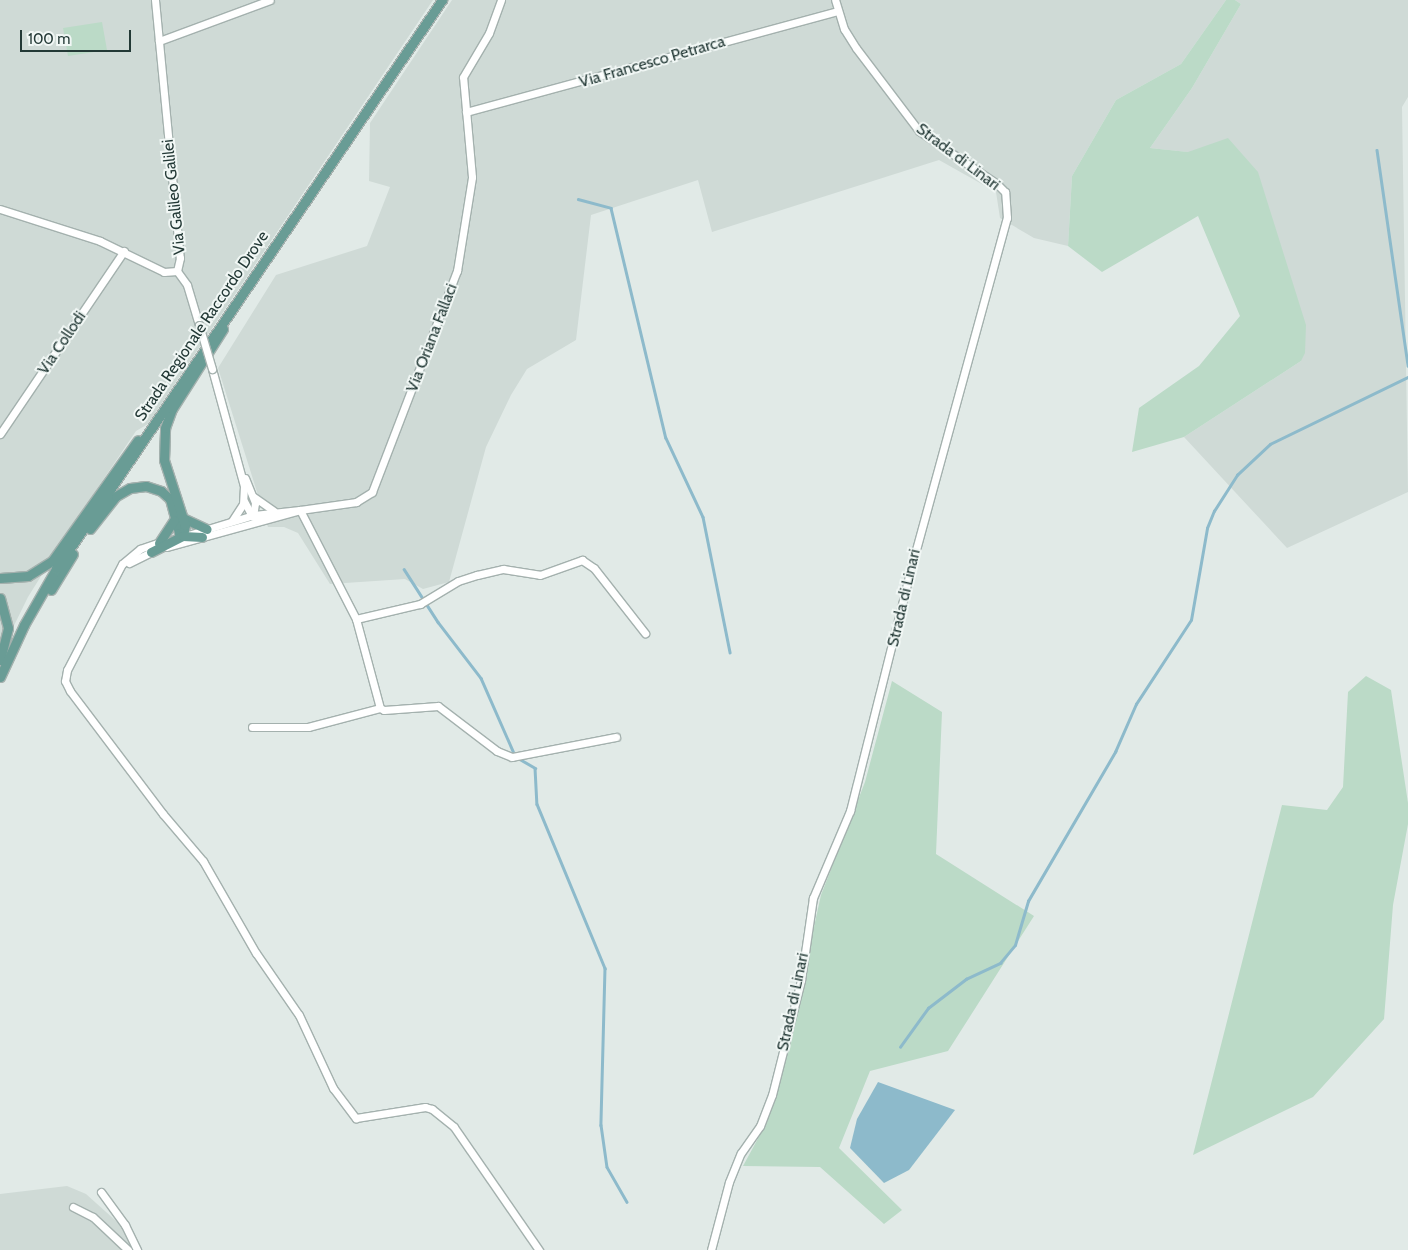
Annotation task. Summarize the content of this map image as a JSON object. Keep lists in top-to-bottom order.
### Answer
{
  "streets": {
    "main road": ["Strada Regionale Raccordo Drove"],
    "street": [
      "Via Francesco Petrarca",
      "Strada di Linari",
      "Via Galileo Galilei",
      "Via Oriana Fallaci",
      "Via Collodi"
    ]
  },
  "crossings": [
    ["Via Francesco Petrarca", "Strada di Linari"],
    ["Via Francesco Petrarca", "Via Oriana Fallaci"]
  ],
  "scale_bar": "100 m"
}
